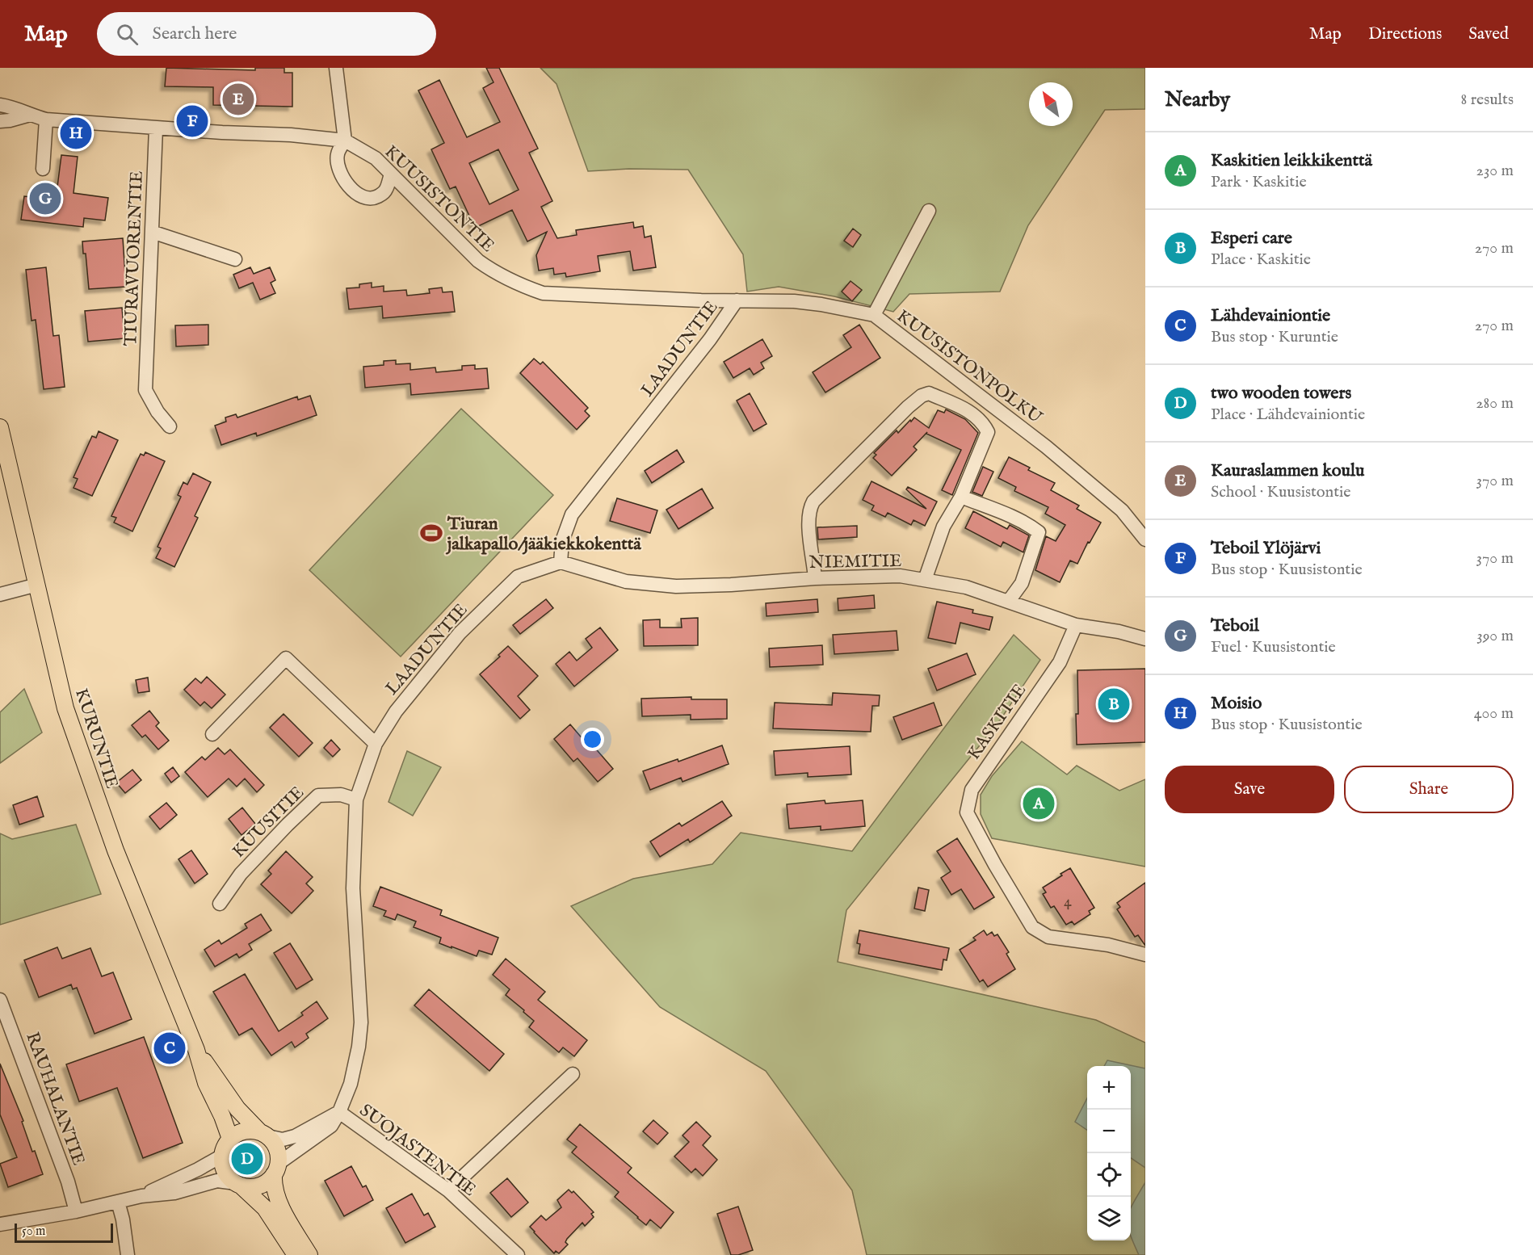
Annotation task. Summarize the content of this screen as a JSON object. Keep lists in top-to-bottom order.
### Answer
{
  "streets": {
    "main road": ["KURUNTIE"],
    "street": [
      "KUUSISTONTIE",
      "TIURAVUORENTIE",
      "LAADUNTIE",
      "KUUSISTONPOLKU",
      "NIEMITIE",
      "KASKITIE",
      "KUUSITIE",
      "RAUHALANTIE",
      "SUOJASTENTIE"
    ]
  },
  "crossings": [
    ["KUUSISTONTIE", "TIURAVUORENTIE"],
    ["KUUSISTONTIE", "LAADUNTIE"],
    ["KUUSISTONTIE", "KUUSISTONPOLKU"],
    ["LAADUNTIE", "KUUSISTONPOLKU"],
    ["LAADUNTIE", "NIEMITIE"],
    ["LAADUNTIE", "KURUNTIE"],
    ["LAADUNTIE", "KUUSITIE"],
    ["LAADUNTIE", "SUOJASTENTIE"],
    ["NIEMITIE", "KASKITIE"]
  ],
  "places": {
    "sports": ["Tiuran jalkapallo/jääkiekkokenttä"]
  },
  "house_numbers": ["4"],
  "scale_bar": "50 m",
  "north": "top left",
  "page": {
    "header": "Map",
    "search": "Search here",
    "nav": ["Map", "Directions", "Saved"],
    "heading": ["Nearby", "8 results"],
    "pins": [
      "E",
      "F",
      "H",
      "G",
      "B",
      "A",
      "C",
      "D"
    ],
    "list": [
      {
        "mark": "A",
        "name": "Kaskitien leikkikenttä",
        "note": "Park · Kaskitie",
        "value": "230 m"
      },
      {
        "mark": "B",
        "name": "Esperi care",
        "note": "Place · Kaskitie",
        "value": "270 m"
      },
      {
        "mark": "C",
        "name": "Lähdevainiontie",
        "note": "Bus stop · Kuruntie",
        "value": "270 m"
      },
      {
        "mark": "D",
        "name": "two wooden towers",
        "note": "Place · Lähdevainiontie",
        "value": "280 m"
      },
      {
        "mark": "E",
        "name": "Kauraslammen koulu",
        "note": "School · Kuusistontie",
        "value": "370 m"
      },
      {
        "mark": "F",
        "name": "Teboil Ylöjärvi",
        "note": "Bus stop · Kuusistontie",
        "value": "370 m"
      },
      {
        "mark": "G",
        "name": "Teboil",
        "note": "Fuel · Kuusistontie",
        "value": "390 m"
      },
      {
        "mark": "H",
        "name": "Moisio",
        "note": "Bus stop · Kuusistontie",
        "value": "400 m"
      }
    ],
    "buttons": ["Save", "Share"],
    "map_buttons": ["+", "−"],
    "scale": "50 m"
  }
}
